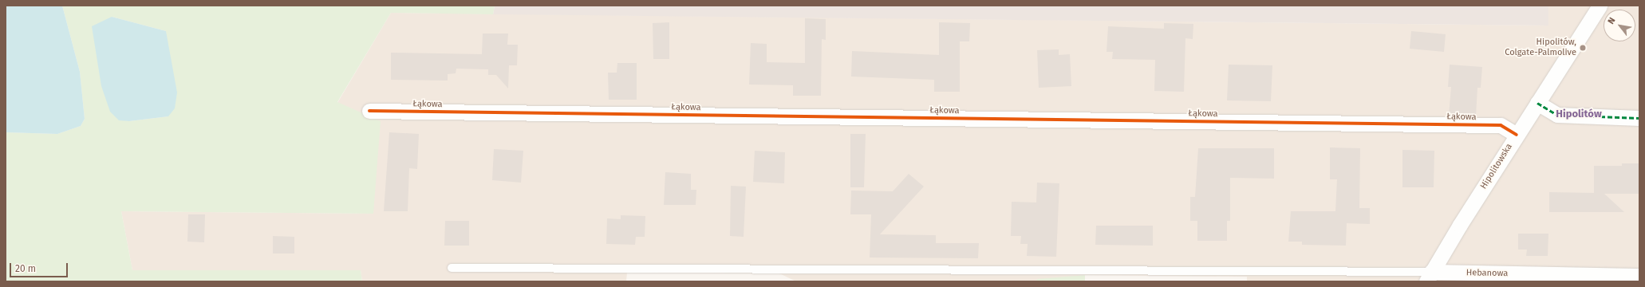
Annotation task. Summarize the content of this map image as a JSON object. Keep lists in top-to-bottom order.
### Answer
{
  "streets": {
    "street": ["Łąkowa", "Hipolitowska", "Hebanowa"]
  },
  "crossings": [
    ["Łąkowa", "Hipolitowska"],
    ["Hipolitowska", "Hebanowa"]
  ],
  "districts": ["Hipolitów"],
  "places": ["Hipolitów, Colgate-Palmolive"],
  "scale_bar": "20 m",
  "north": "top left"
}
